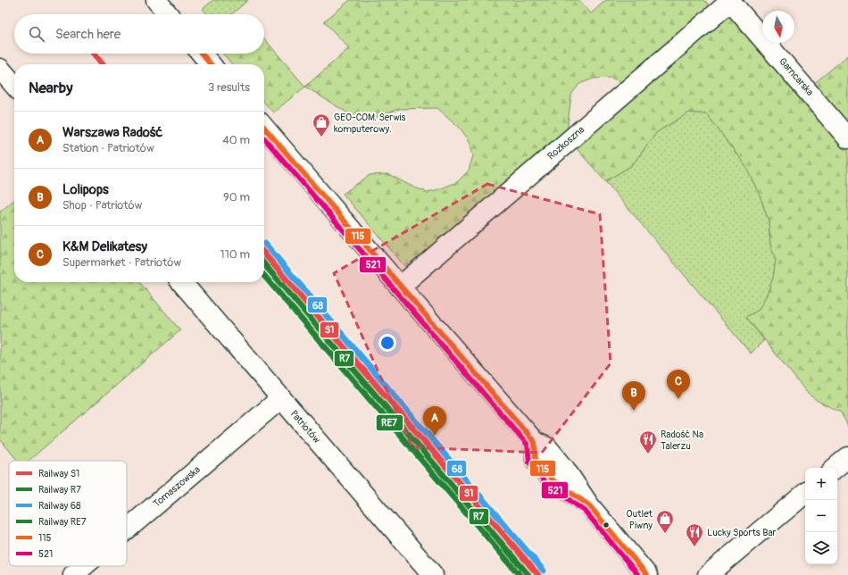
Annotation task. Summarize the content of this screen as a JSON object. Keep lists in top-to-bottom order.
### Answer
{
  "streets": {
    "main road": [
      "Garncarska",
      "Rozkoszna",
      "Patriotów",
      "Tomaszowska"
    ]
  },
  "crossings": [
    ["Garncarska", "Rozkoszna"],
    ["Patriotów", "Tomaszowska"]
  ],
  "places": {
    "shop": ["GEO-COM. Serwis komputerowy.", "Outlet Piwny"],
    "restaurant": ["Radość Na Talerzu", "Lucky Sports Bar"]
  },
  "lines": [
    "rail line S1",
    "transit line 115",
    "transit line 521",
    "rail line 68",
    "rail line R7",
    "rail line RE7"
  ],
  "legend": [
    "Railway S1",
    "Railway R7",
    "Railway 68",
    "Railway RE7",
    "115",
    "521"
  ],
  "north": "bottom",
  "page": {
    "search": "Search here",
    "heading": ["Nearby", "3 results"],
    "list": [
      {
        "mark": "A",
        "name": "Warszawa Radość",
        "note": "Station · Patriotów",
        "value": "40 m"
      },
      {
        "mark": "B",
        "name": "Lolipops",
        "note": "Shop · Patriotów",
        "value": "90 m"
      },
      {
        "mark": "C",
        "name": "K&M Delikatesy",
        "note": "Supermarket · Patriotów",
        "value": "110 m"
      }
    ],
    "pins": ["C", "B", "A"],
    "map_buttons": ["+", "−"]
  }
}
